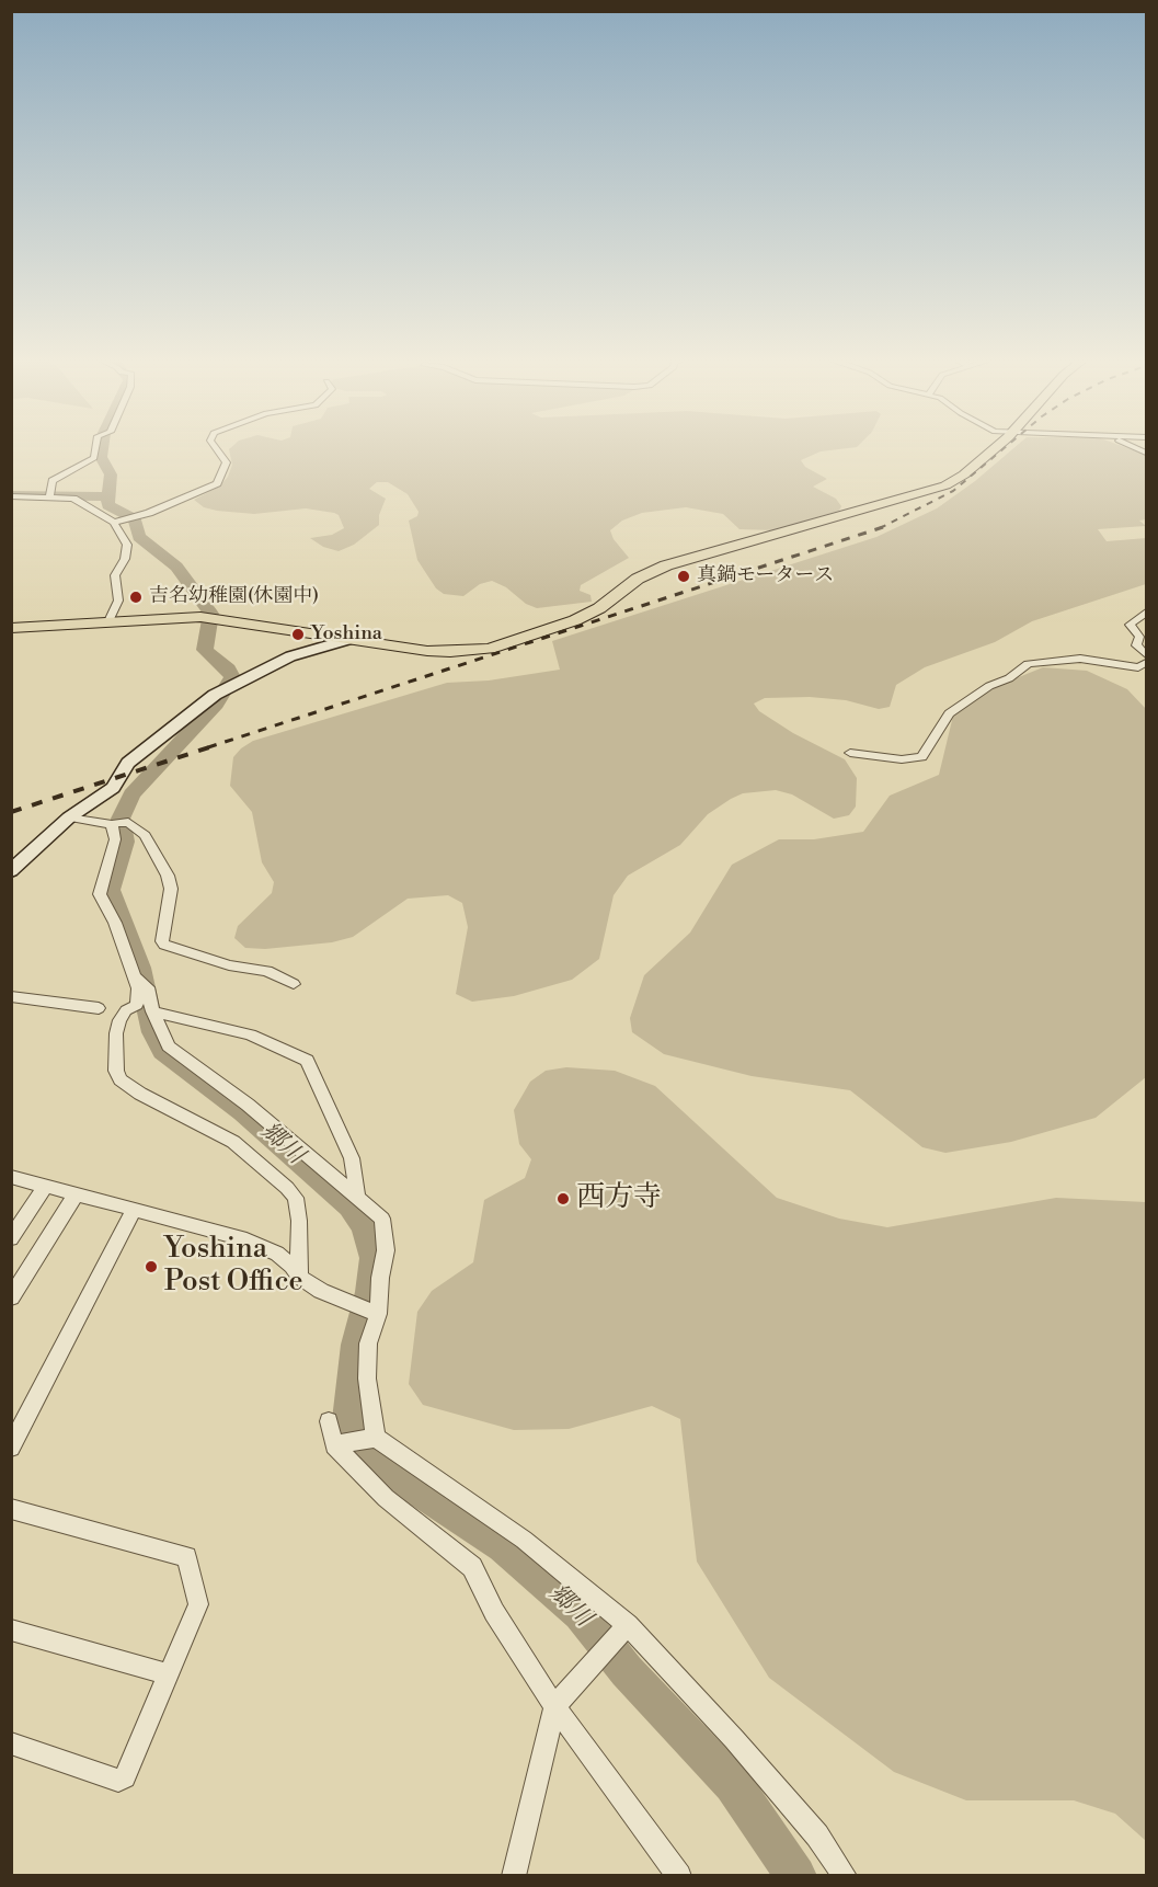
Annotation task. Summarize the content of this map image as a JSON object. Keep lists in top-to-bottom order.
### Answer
{
  "water": ["郷川"],
  "places": [
    "真鍋モータース",
    "吉名幼稚園(休園中)",
    "Yoshina",
    "西方寺",
    "Yoshina Post Office"
  ]
}
